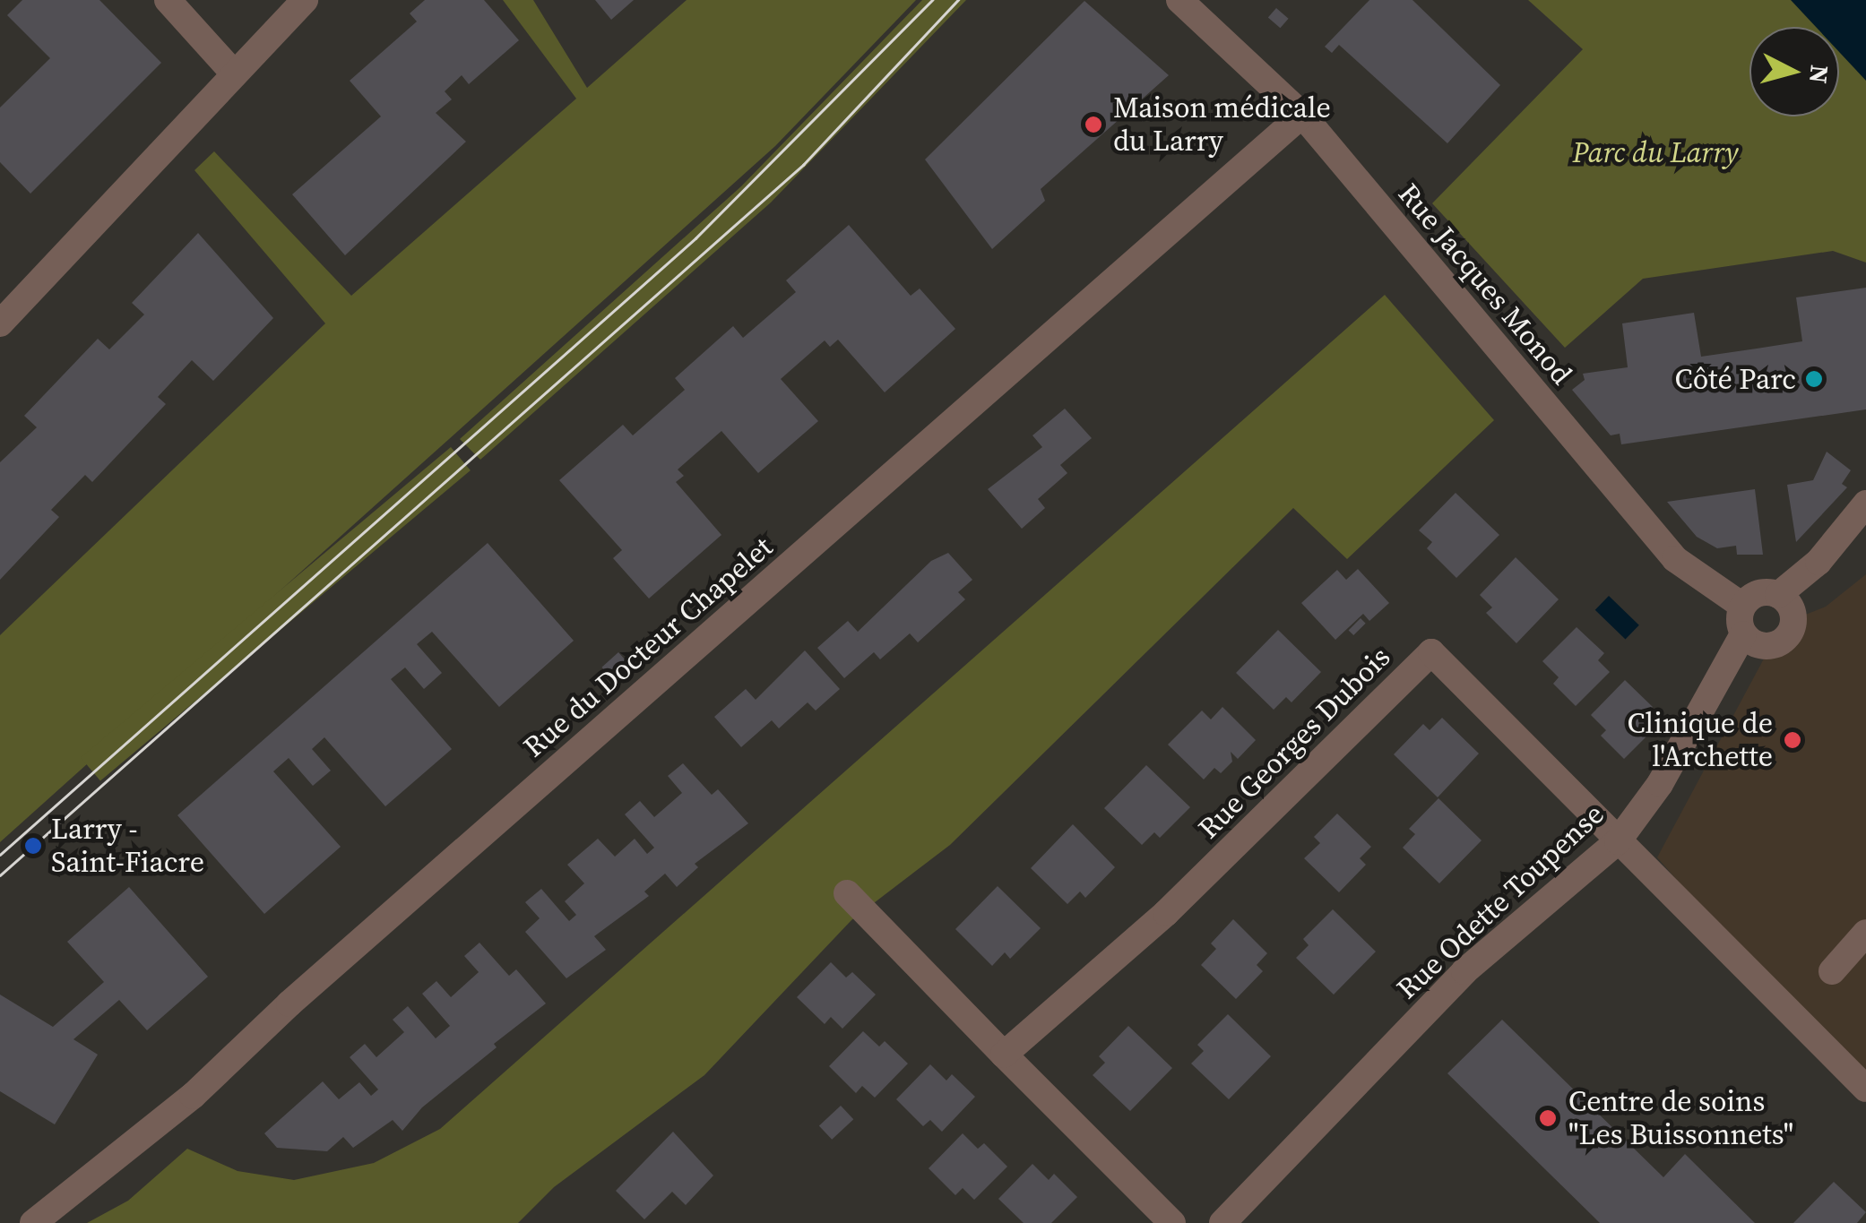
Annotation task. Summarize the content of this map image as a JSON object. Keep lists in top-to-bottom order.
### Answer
{
  "streets": {
    "street": [
      "Rue Jacques Monod",
      "Rue du Docteur Chapelet",
      "Rue Georges Dubois",
      "Rue Odette Toupense"
    ]
  },
  "crossings": [
    ["Rue Jacques Monod", "Rue du Docteur Chapelet"],
    ["Rue Jacques Monod", "Rue Odette Toupense"],
    ["Rue Georges Dubois", "Rue Odette Toupense"]
  ],
  "parks": ["Parc du Larry"],
  "places": [
    "Maison médicale du Larry",
    "Côté Parc",
    "Clinique de l'Archette",
    "Larry - Saint-Fiacre",
    "Centre de soins \"Les Buissonnets\""
  ],
  "north": "right"
}
